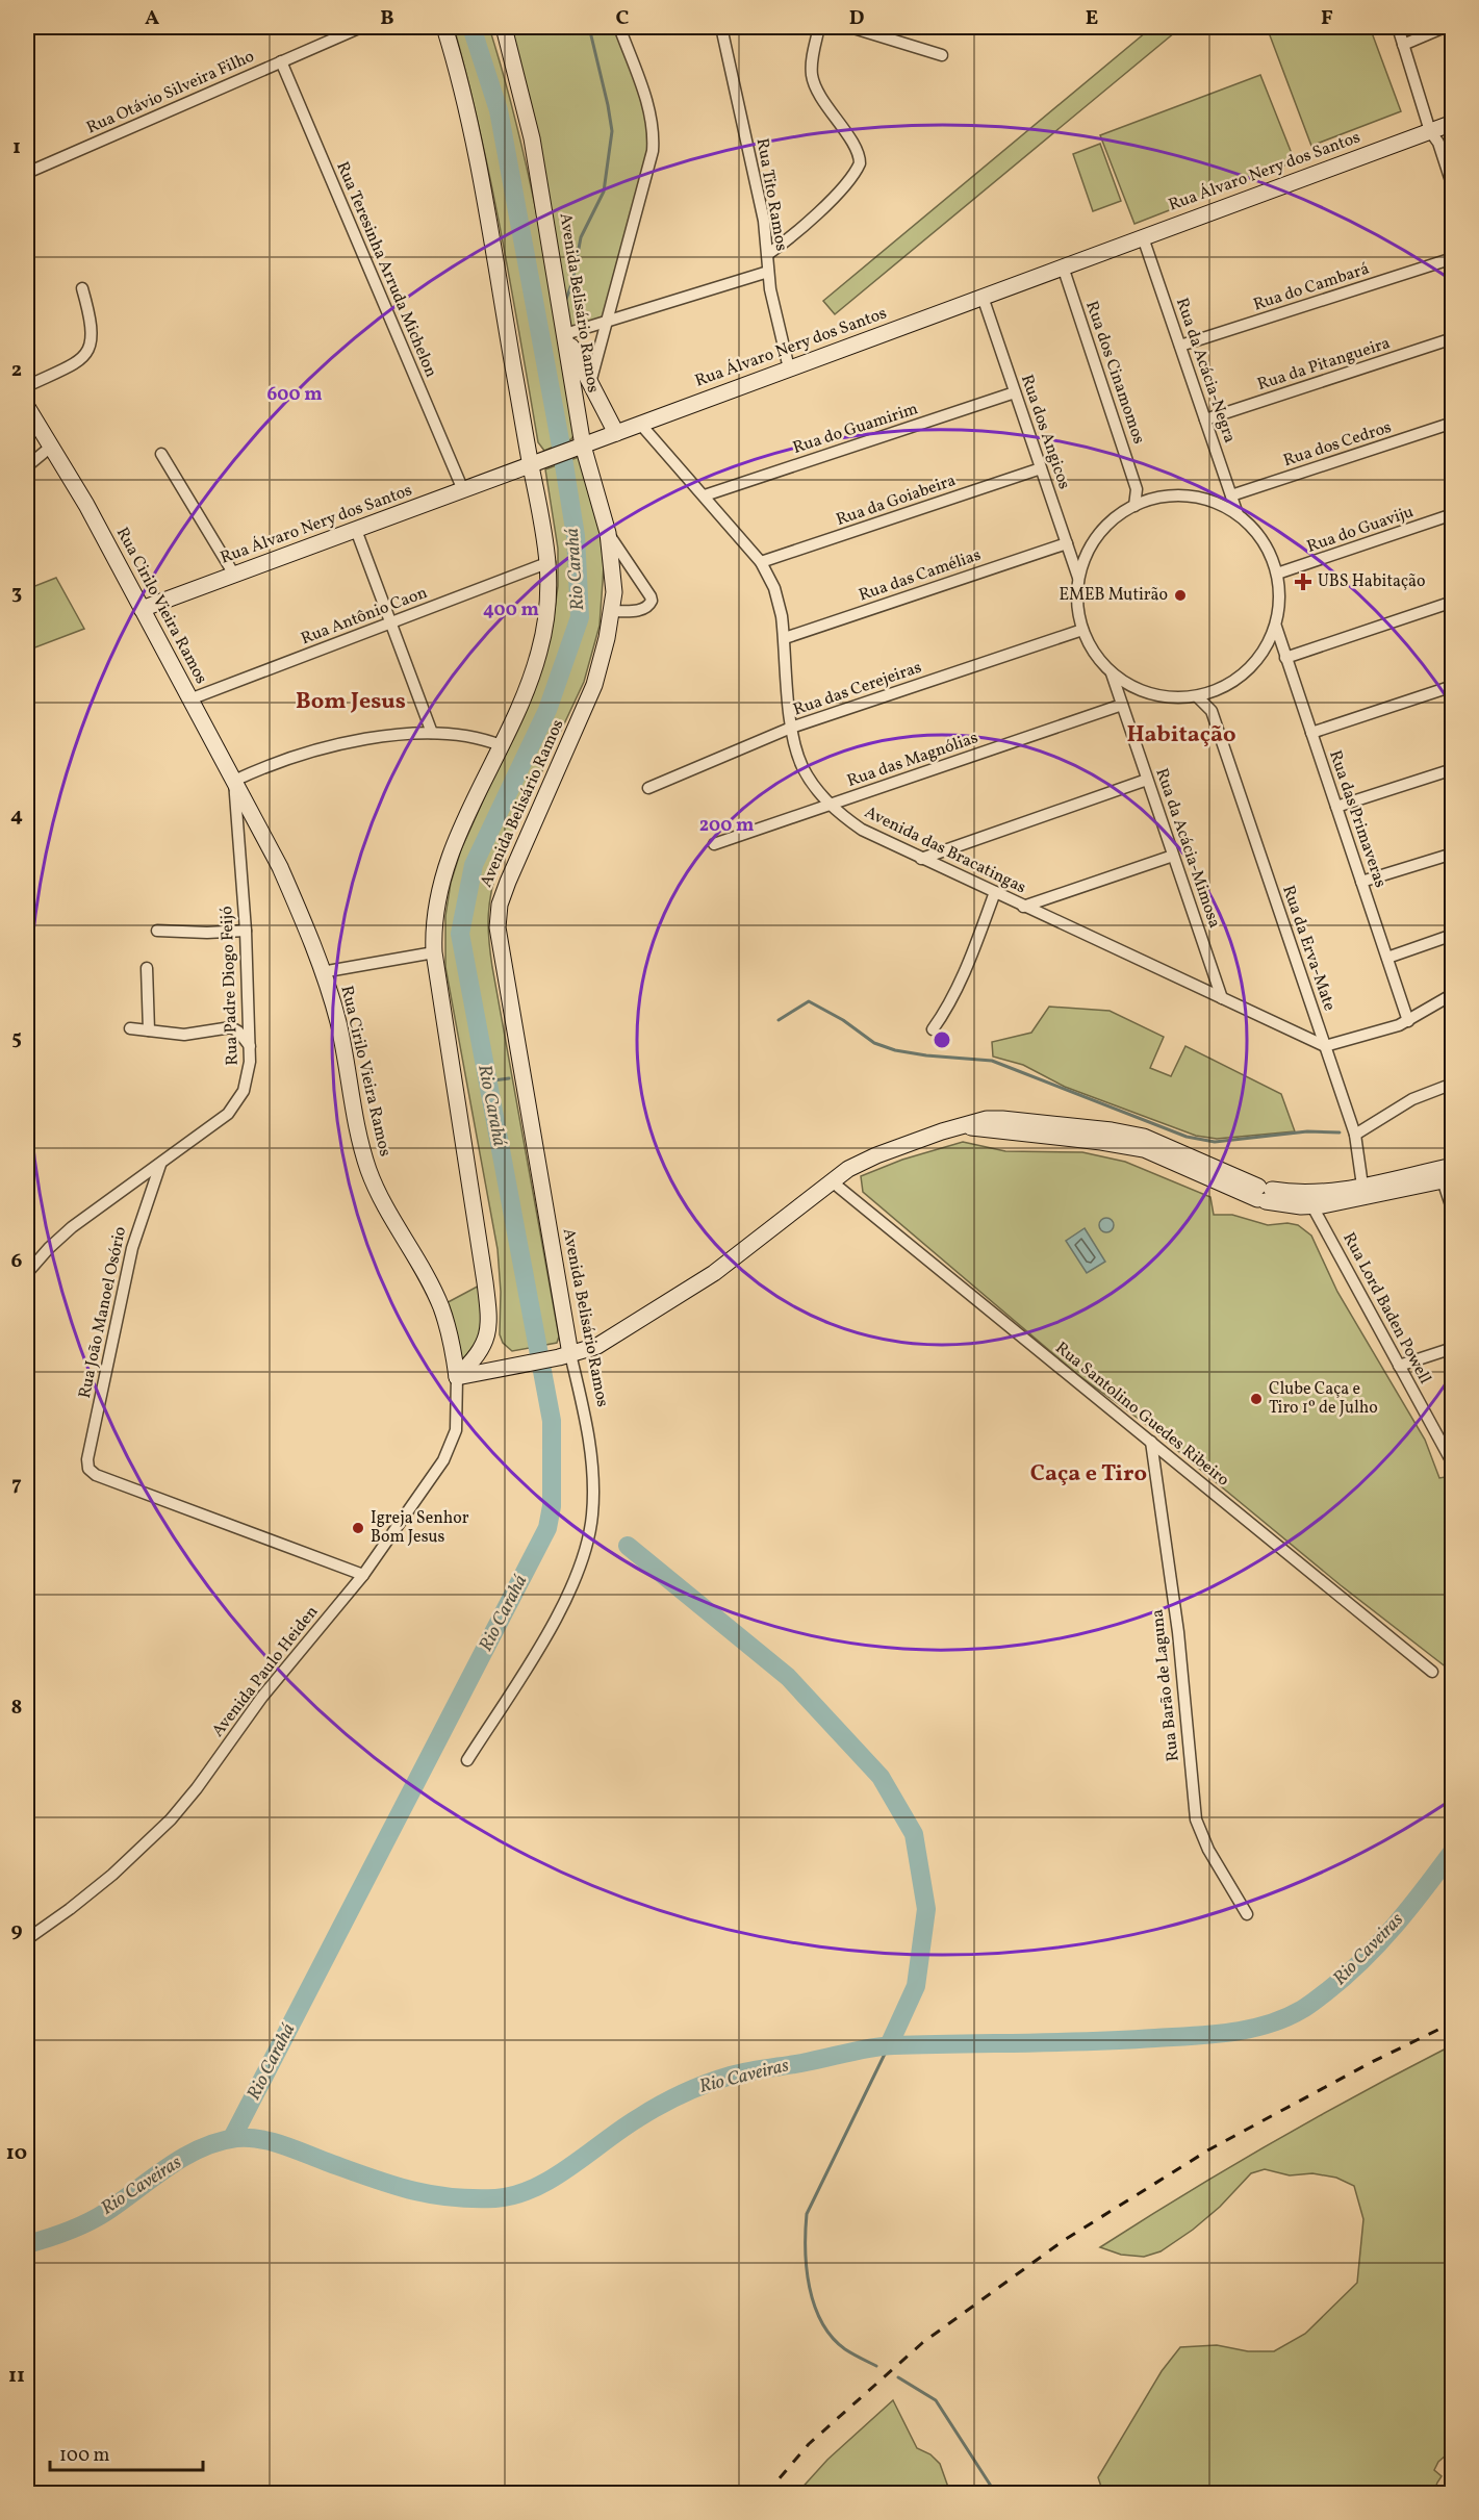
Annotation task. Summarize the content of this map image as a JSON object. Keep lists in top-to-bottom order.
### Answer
{
  "streets": {
    "main road": ["Rua Álvaro Nery dos Santos", "Avenida Belisário Ramos", "Rua Cirilo Vieira Ramos"],
    "street": [
      "Rua Otávio Silveira Filho",
      "Rua Tito Ramos",
      "Rua Teresinha Arruda Michelon",
      "Rua do Cambará",
      "Rua da Pitangueira",
      "Rua da Acácia-Negra",
      "Rua dos Cinamomos",
      "Rua do Guamirim",
      "Rua dos Angicos",
      "Rua dos Cedros",
      "Rua da Goiabeira",
      "Rua do Guaviju",
      "Rua das Camélias",
      "Rua Antônio Caon",
      "Rua das Cerejeiras",
      "Rua das Magnólias",
      "Rua das Primaveras",
      "Rua da Acácia-Mimosa",
      "Avenida das Bracatingas",
      "Rua da Erva-Mate",
      "Rua Padre Diogo Feijó",
      "Rua Lord Baden Powell",
      "Rua João Manoel Osório",
      "Rua Santolino Guedes Ribeiro",
      "Avenida Paulo Heiden",
      "Rua Barão de Laguna"
    ]
  },
  "crossings": [
    ["Rua Otávio Silveira Filho", "Rua Teresinha Arruda Michelon"],
    ["Rua Álvaro Nery dos Santos", "Rua Tito Ramos"],
    ["Rua Álvaro Nery dos Santos", "Rua Teresinha Arruda Michelon"],
    ["Rua Álvaro Nery dos Santos", "Avenida Belisário Ramos"],
    ["Rua Álvaro Nery dos Santos", "Rua da Acácia-Negra"],
    ["Rua Álvaro Nery dos Santos", "Rua dos Cinamomos"],
    ["Rua Álvaro Nery dos Santos", "Rua dos Angicos"],
    ["Rua Álvaro Nery dos Santos", "Rua Cirilo Vieira Ramos"],
    ["Rua Álvaro Nery dos Santos", "Avenida das Bracatingas"],
    ["Rua do Cambará", "Rua da Acácia-Negra"],
    ["Rua da Pitangueira", "Rua da Acácia-Negra"],
    ["Rua da Acácia-Negra", "Rua dos Cinamomos"],
    ["Rua da Acácia-Negra", "Rua dos Angicos"],
    ["Rua da Acácia-Negra", "Rua dos Cedros"],
    ["Rua da Acácia-Negra", "Rua do Guaviju"],
    ["Rua da Acácia-Negra", "Rua das Cerejeiras"],
    ["Rua da Acácia-Negra", "Rua das Primaveras"],
    ["Rua da Acácia-Negra", "Rua da Acácia-Mimosa"],
    ["Rua da Acácia-Negra", "Rua da Erva-Mate"],
    ["Rua dos Cinamomos", "Rua dos Angicos"],
    ["Rua dos Cinamomos", "Rua do Guaviju"],
    ["Rua dos Cinamomos", "Rua das Cerejeiras"],
    ["Rua dos Cinamomos", "Rua das Primaveras"],
    ["Rua dos Cinamomos", "Rua da Acácia-Mimosa"],
    ["Rua dos Cinamomos", "Rua da Erva-Mate"],
    ["Rua do Guamirim", "Rua dos Angicos"],
    ["Rua do Guamirim", "Avenida das Bracatingas"],
    ["Rua dos Angicos", "Rua da Goiabeira"],
    ["Rua dos Angicos", "Rua do Guaviju"],
    ["Rua dos Angicos", "Rua das Camélias"],
    ["Rua dos Angicos", "Rua das Cerejeiras"],
    ["Rua dos Angicos", "Rua das Primaveras"],
    ["Rua dos Angicos", "Rua da Acácia-Mimosa"],
    ["Rua dos Angicos", "Rua da Erva-Mate"],
    ["Rua da Goiabeira", "Avenida das Bracatingas"],
    ["Rua do Guaviju", "Rua das Cerejeiras"],
    ["Rua do Guaviju", "Rua das Primaveras"],
    ["Rua do Guaviju", "Rua da Acácia-Mimosa"],
    ["Rua do Guaviju", "Rua da Erva-Mate"],
    ["Rua das Camélias", "Avenida das Bracatingas"],
    ["Rua Cirilo Vieira Ramos", "Rua Antônio Caon"],
    ["Rua Cirilo Vieira Ramos", "Rua Padre Diogo Feijó"],
    ["Rua Cirilo Vieira Ramos", "Avenida Paulo Heiden"],
    ["Rua das Cerejeiras", "Rua das Primaveras"],
    ["Rua das Cerejeiras", "Rua da Acácia-Mimosa"],
    ["Rua das Cerejeiras", "Avenida das Bracatingas"],
    ["Rua das Cerejeiras", "Rua da Erva-Mate"],
    ["Rua das Magnólias", "Rua da Acácia-Mimosa"],
    ["Rua das Magnólias", "Avenida das Bracatingas"],
    ["Rua das Primaveras", "Rua da Acácia-Mimosa"],
    ["Rua das Primaveras", "Rua da Erva-Mate"],
    ["Rua da Acácia-Mimosa", "Avenida das Bracatingas"],
    ["Rua da Acácia-Mimosa", "Rua da Erva-Mate"],
    ["Avenida das Bracatingas", "Rua da Erva-Mate"],
    ["Rua Padre Diogo Feijó", "Rua João Manoel Osório"],
    ["Rua João Manoel Osório", "Avenida Paulo Heiden"],
    ["Rua Santolino Guedes Ribeiro", "Rua Barão de Laguna"]
  ],
  "districts": ["Bom Jesus", "Habitação", "Caça e Tiro"],
  "water": ["Rio Carahá", "Rio Caveiras"],
  "places": {
    "health": ["UBS Habitação"],
    "other": ["EMEB Mutirão", "Clube Caça e Tiro 1º de Julho", "Igreja Senhor Bom Jesus"]
  },
  "scale_bar": "100 m",
  "grid": {
    "columns": [
      "A",
      "B",
      "C",
      "D",
      "E",
      "F"
    ],
    "rows": [
      "1",
      "2",
      "3",
      "4",
      "5",
      "6",
      "7",
      "8",
      "9",
      "10",
      "11"
    ]
  },
  "rings": ["600 m", "400 m", "200 m"]
}
